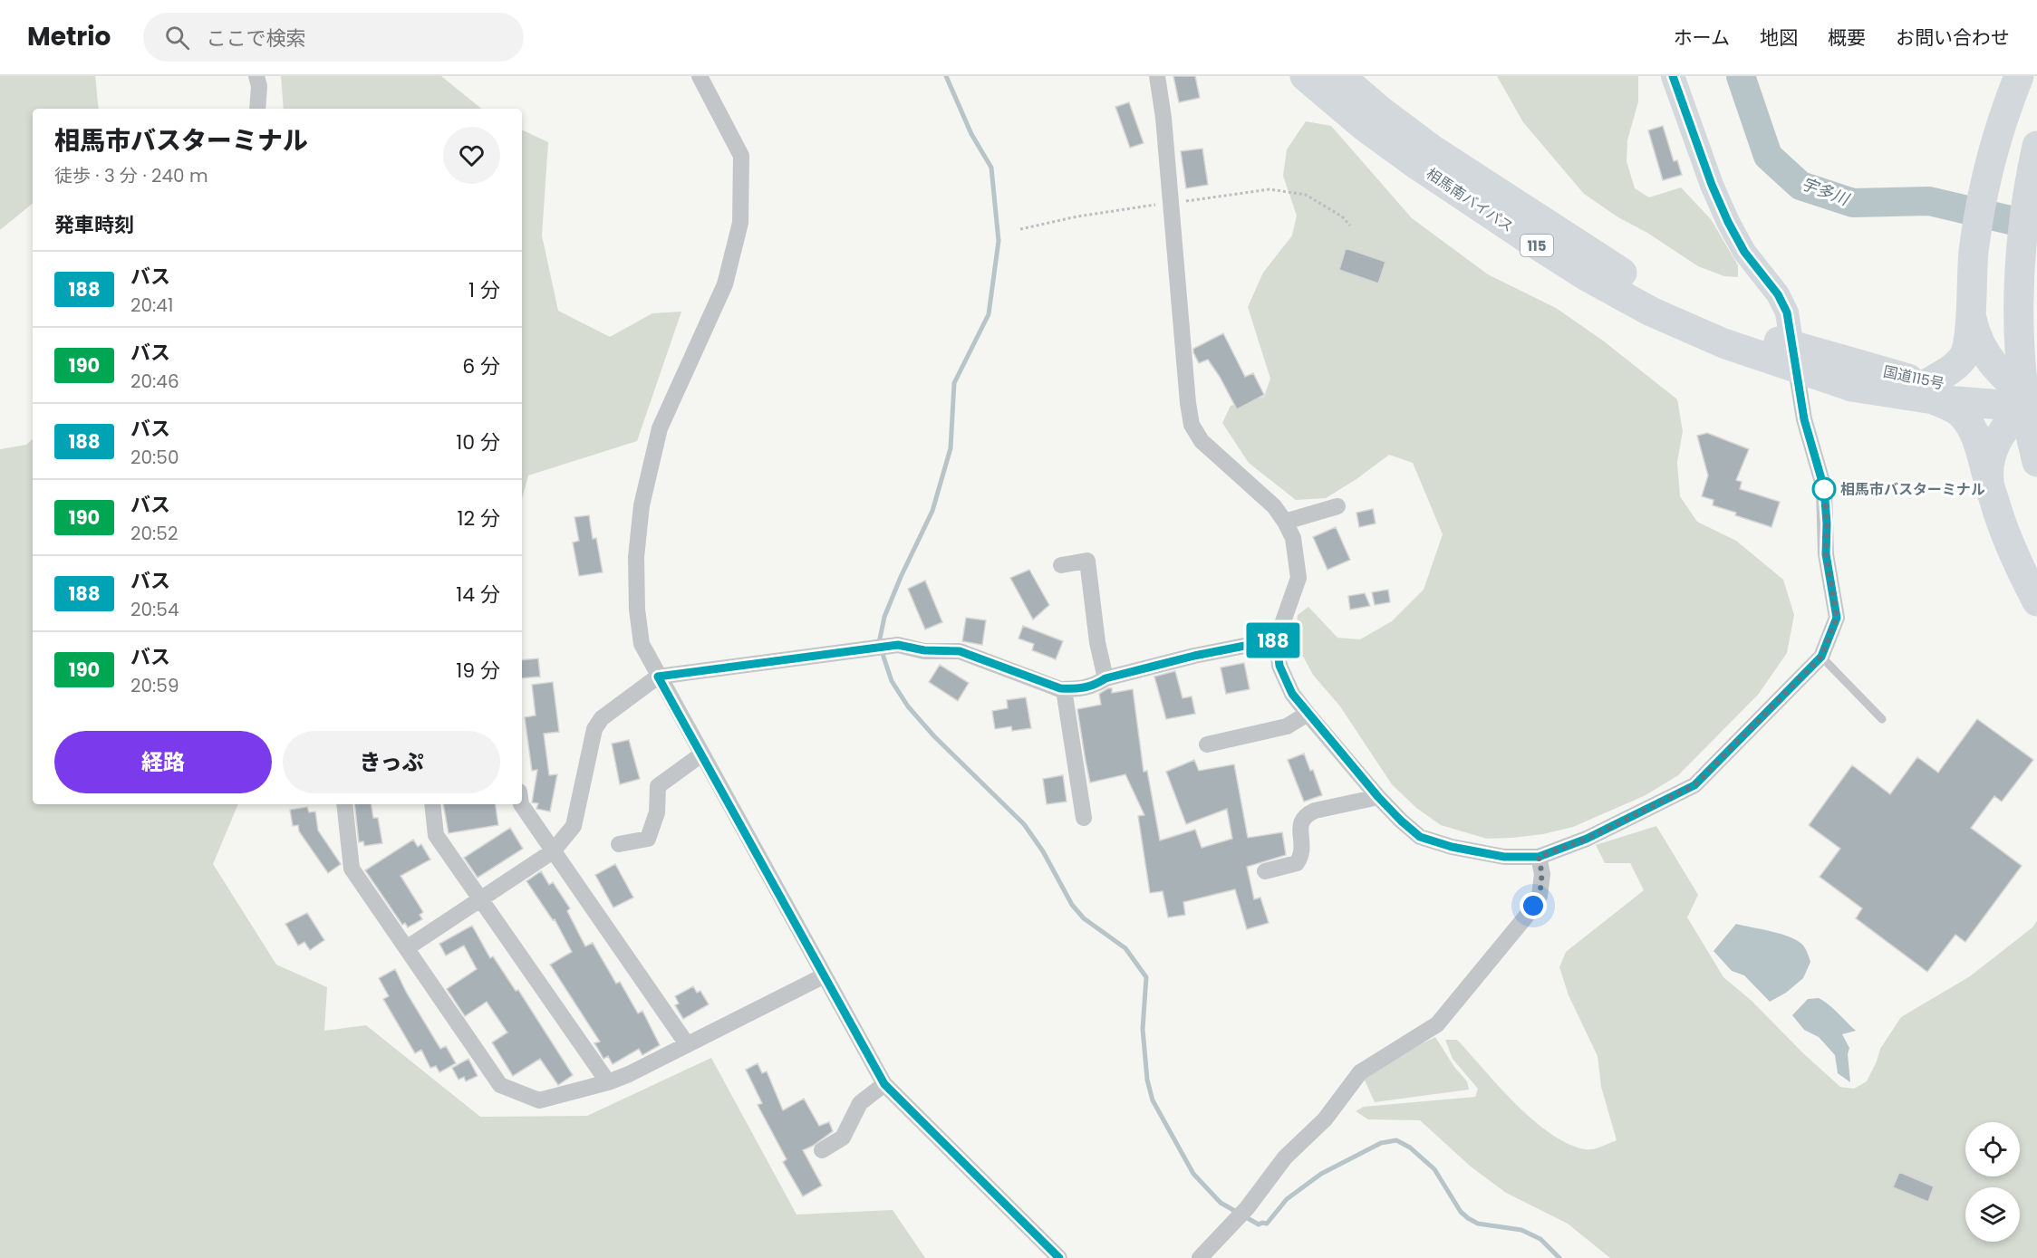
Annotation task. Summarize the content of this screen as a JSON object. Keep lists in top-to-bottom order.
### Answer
{
  "streets": {
    "highway": ["相馬南バイパス", "115", "国道115号"]
  },
  "crossings": [
    ["相馬南バイパス", "国道115号"]
  ],
  "water": ["宇多川"],
  "places": ["相馬市バスターミナル"],
  "lines": ["bus line 188"],
  "page": {
    "header": "Metrio",
    "search": "ここで検索",
    "nav": [
      "ホーム",
      "地図",
      "概要",
      "お問い合わせ"
    ],
    "on_map": "188",
    "heading": [
      ["相馬市バスターミナル", "徒歩 · 3 分 · 240 m"],
      "発車時刻"
    ],
    "list": [
      {
        "mark": "188",
        "name": "バス",
        "note": "20:41",
        "value": "1 分"
      },
      {
        "mark": "190",
        "name": "バス",
        "note": "20:46",
        "value": "6 分"
      },
      {
        "mark": "188",
        "name": "バス",
        "note": "20:50",
        "value": "10 分"
      },
      {
        "mark": "190",
        "name": "バス",
        "note": "20:52",
        "value": "12 分"
      },
      {
        "mark": "188",
        "name": "バス",
        "note": "20:54",
        "value": "14 分"
      },
      {
        "mark": "190",
        "name": "バス",
        "note": "20:59",
        "value": "19 分"
      }
    ],
    "buttons": ["経路", "きっぷ"]
  }
}
